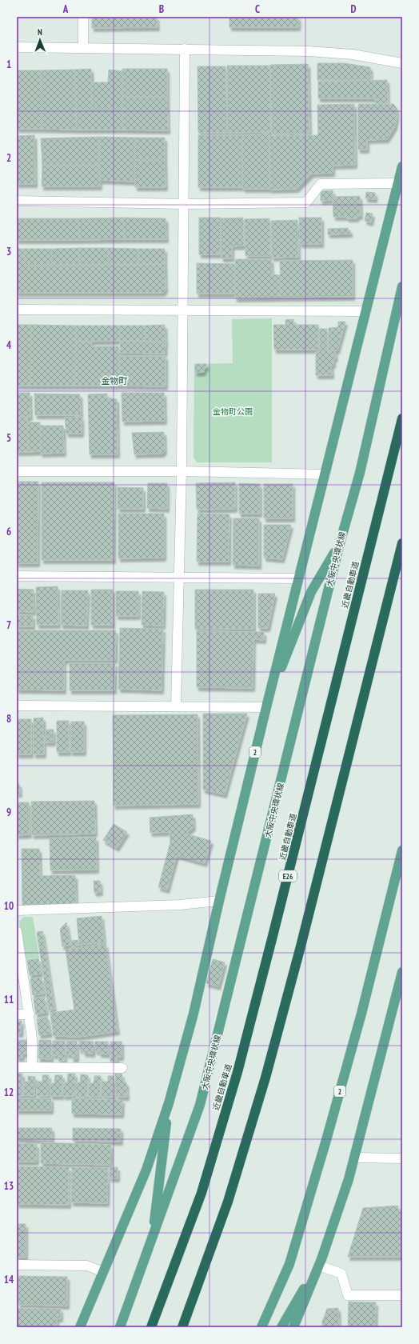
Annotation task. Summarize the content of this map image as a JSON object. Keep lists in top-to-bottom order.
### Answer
{
  "streets": {
    "highway": ["近畿自動車道", "E26"],
    "main road": ["大阪中央環状線", "2"]
  },
  "districts": ["金物町"],
  "parks": ["金物町公園"],
  "north": "top",
  "grid": {
    "columns": [
      "A",
      "B",
      "C",
      "D"
    ],
    "rows": [
      "1",
      "2",
      "3",
      "4",
      "5",
      "6",
      "7",
      "8",
      "9",
      "10",
      "11",
      "12",
      "13",
      "14"
    ]
  }
}
